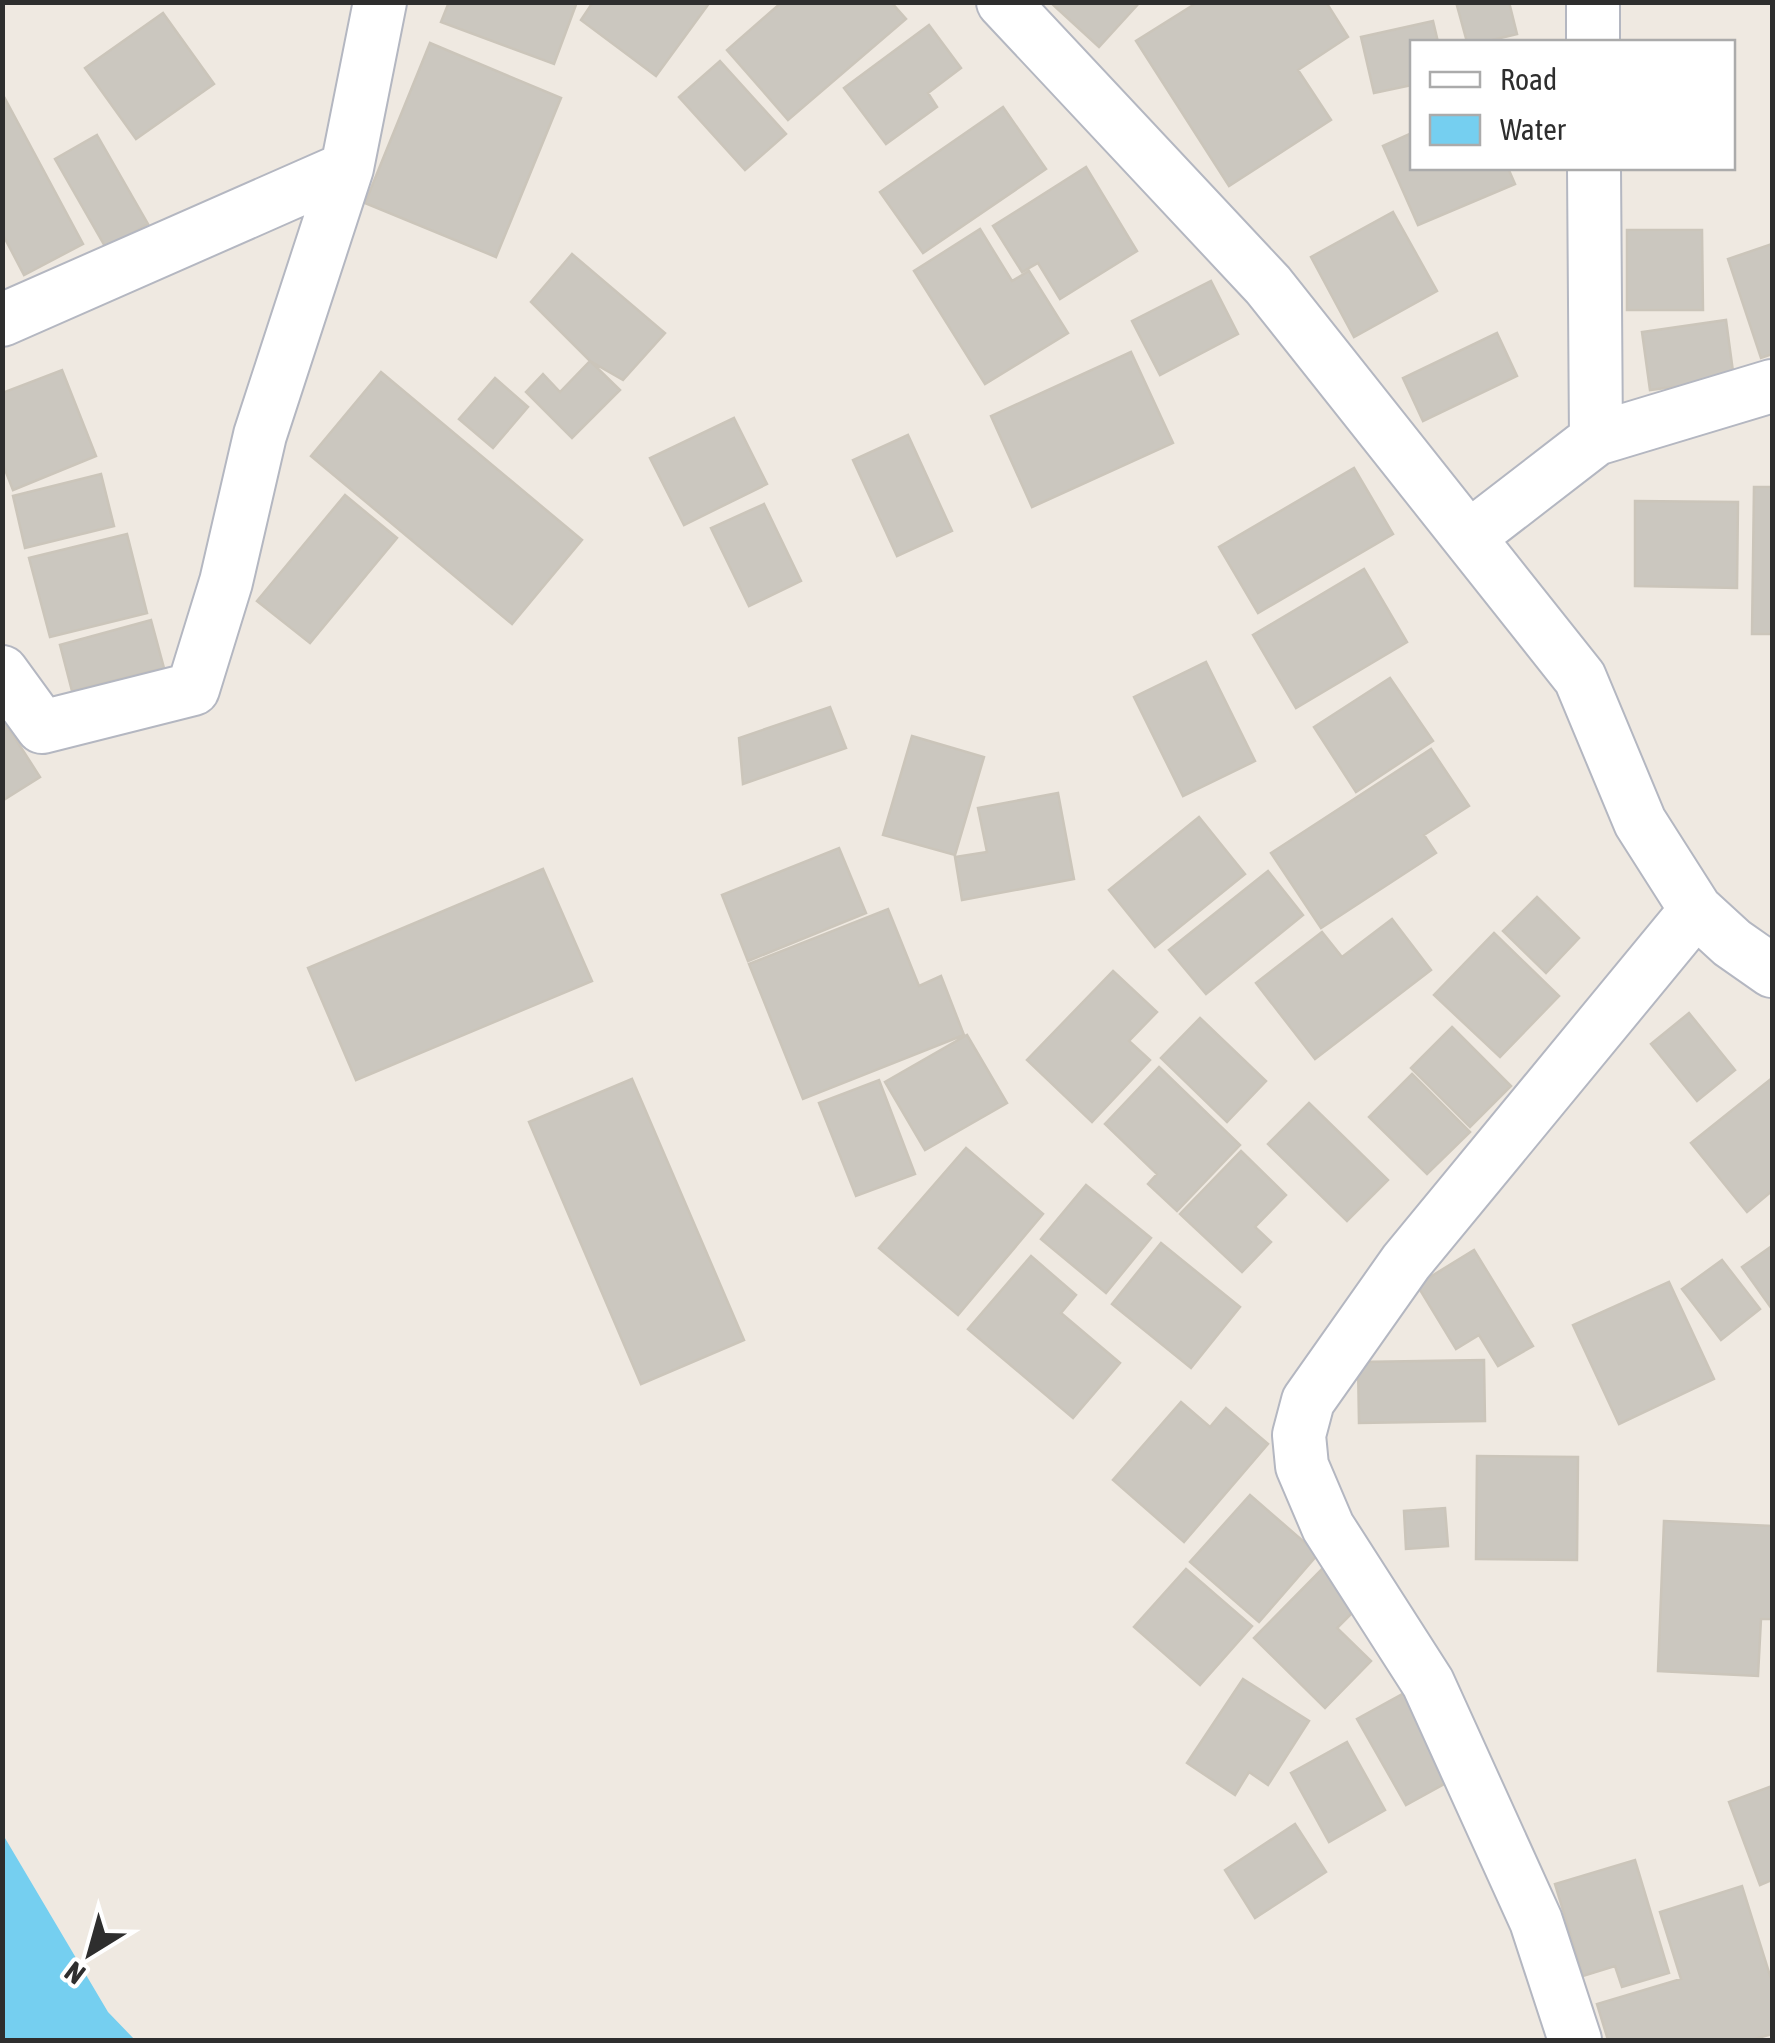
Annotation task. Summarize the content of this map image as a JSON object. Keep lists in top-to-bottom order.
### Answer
{
  "legend": ["Road", "Water"],
  "north": "bottom left"
}
